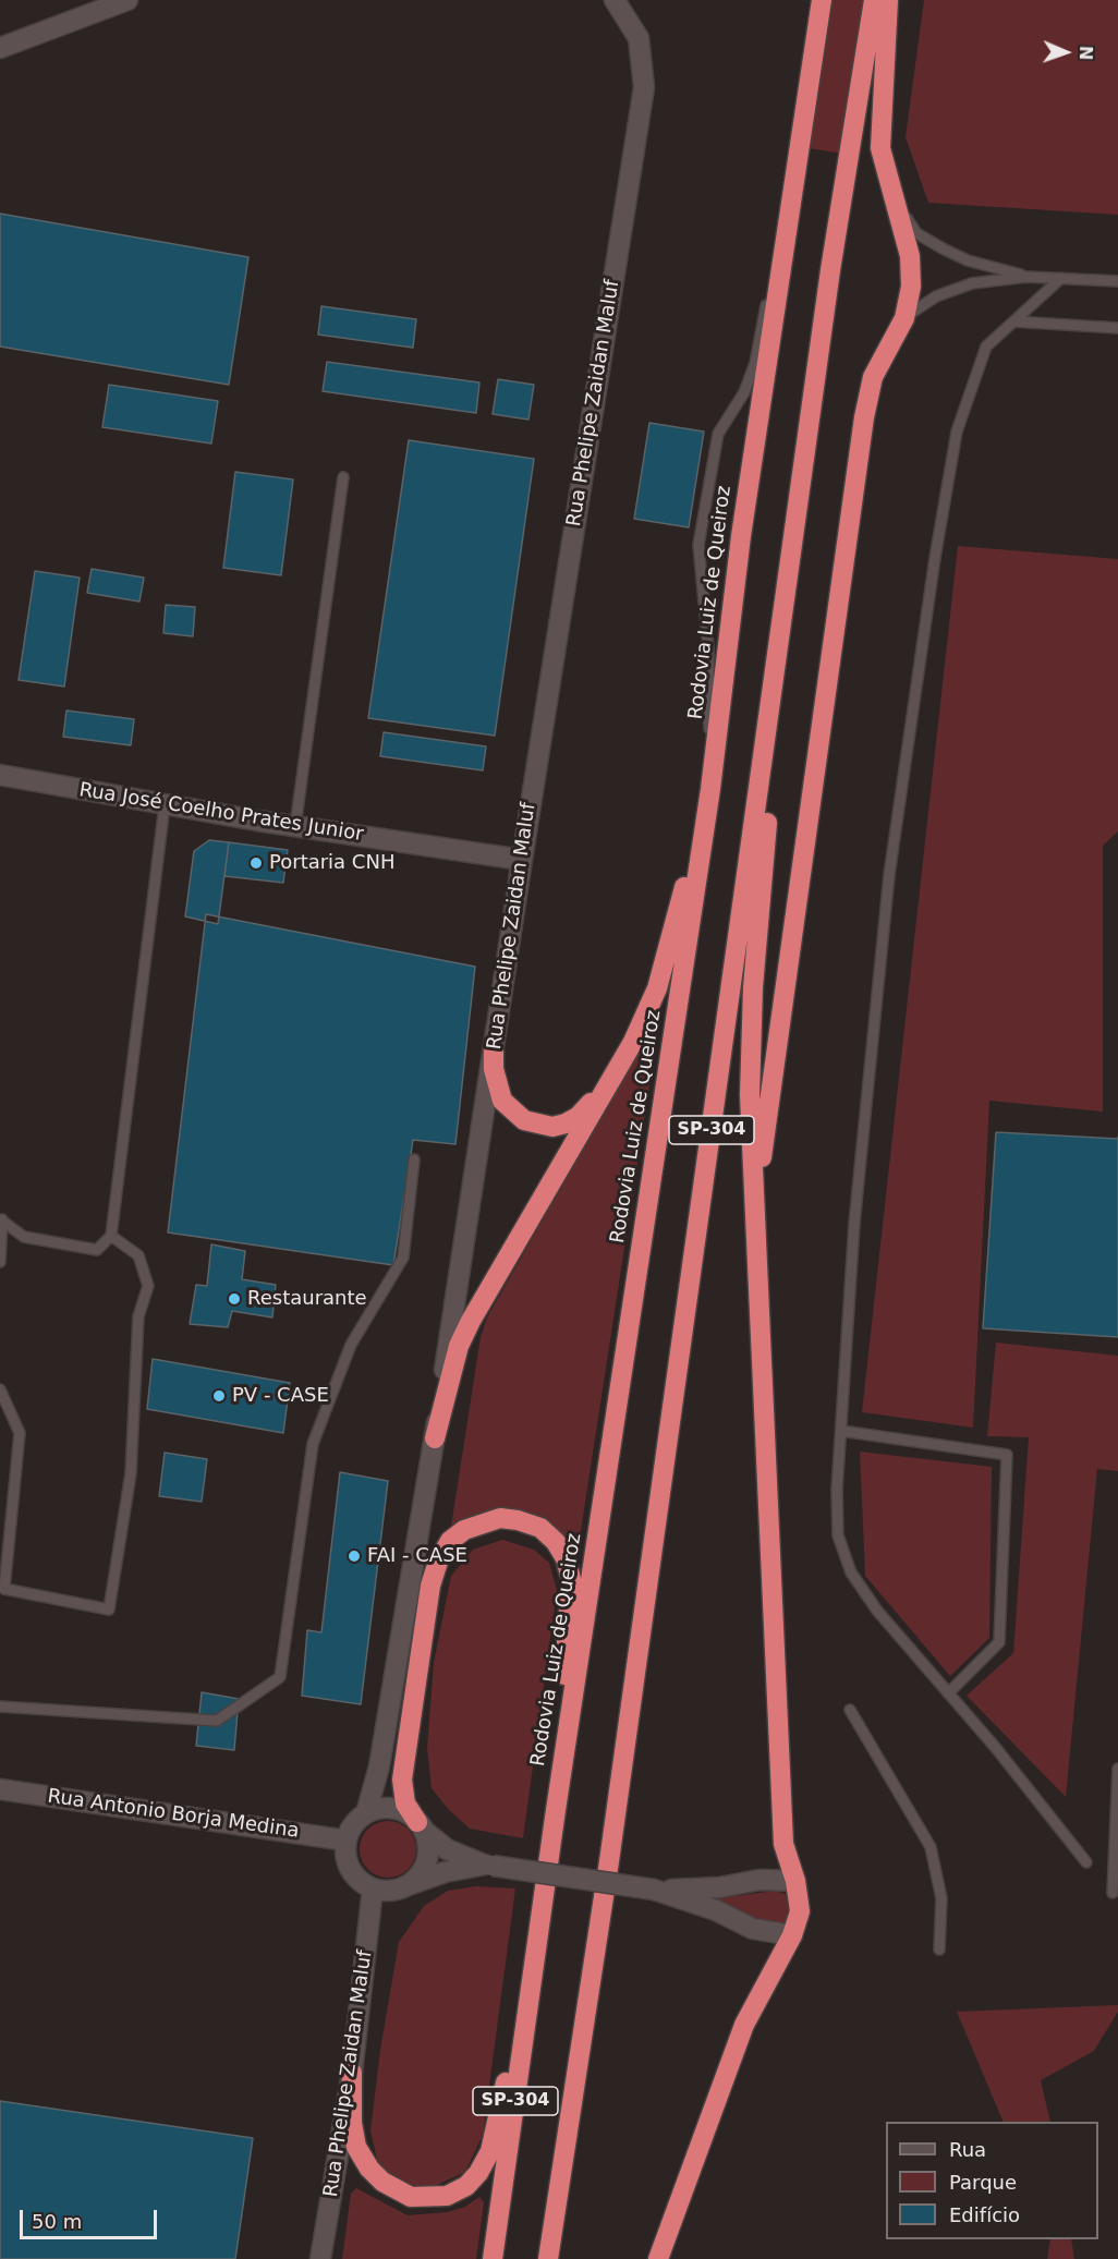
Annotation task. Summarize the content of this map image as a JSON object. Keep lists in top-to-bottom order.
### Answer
{
  "streets": {
    "highway": ["Rodovia Luiz de Queiroz", "SP-304"],
    "street": ["Rua Phelipe Zaidan Maluf", "Rua José Coelho Prates Junior", "Rua Antonio Borja Medina"]
  },
  "crossings": [
    ["Rua Phelipe Zaidan Maluf", "Rua José Coelho Prates Junior"],
    ["Rua Phelipe Zaidan Maluf", "Rua Antonio Borja Medina"]
  ],
  "places": [
    "Portaria CNH",
    "Restaurante",
    "PV - CASE",
    "FAI - CASE"
  ],
  "legend": ["Rua", "Parque", "Edifício"],
  "scale_bar": "50 m",
  "north": "right"
}
